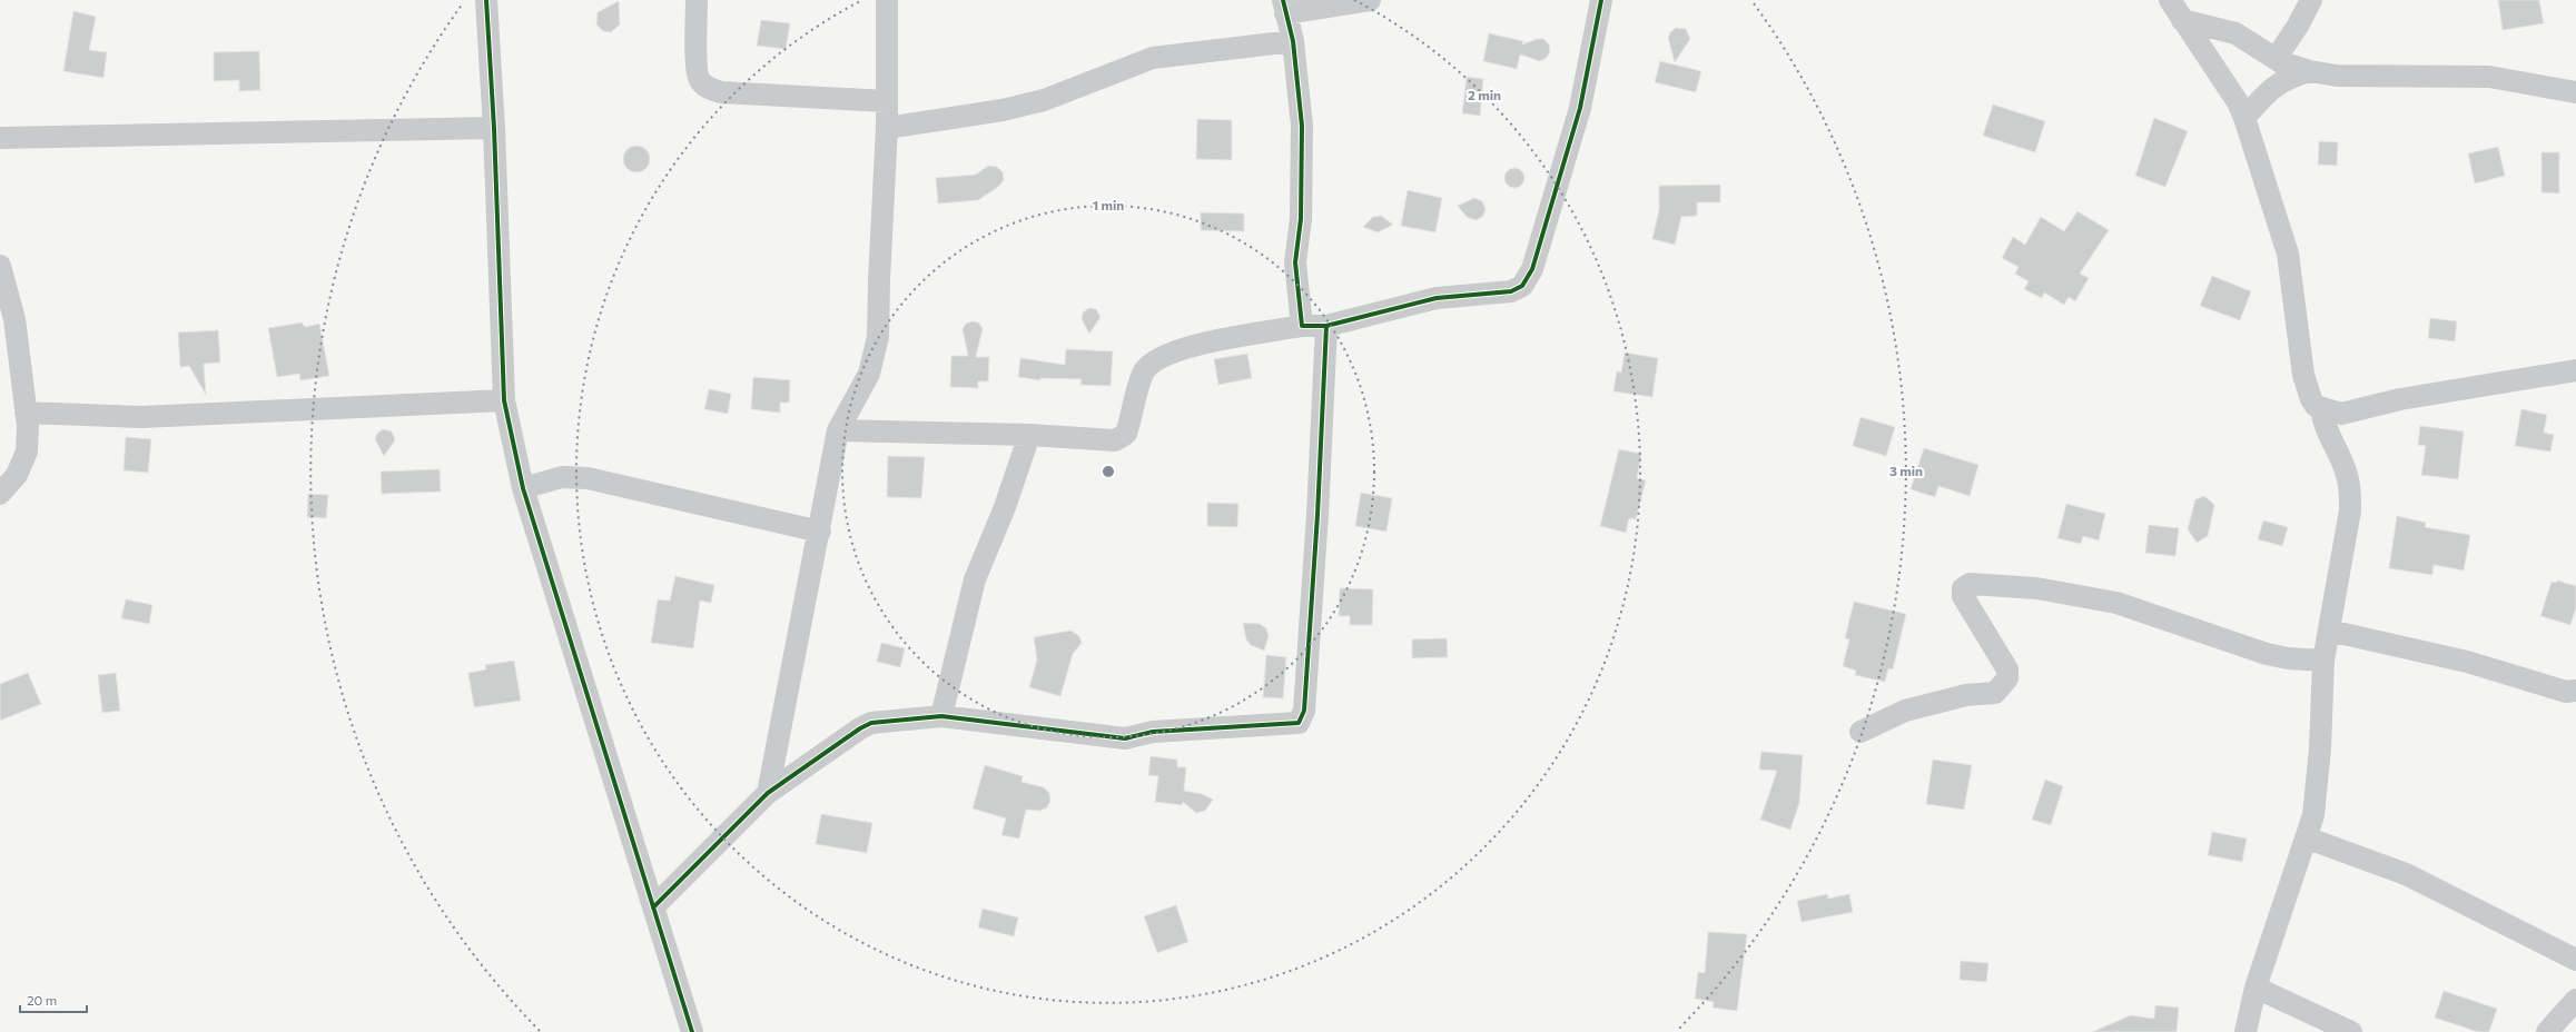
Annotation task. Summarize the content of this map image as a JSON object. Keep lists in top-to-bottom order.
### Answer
{
  "scale_bar": "20 m",
  "rings": ["2 min", "1 min", "3 min"]
}
